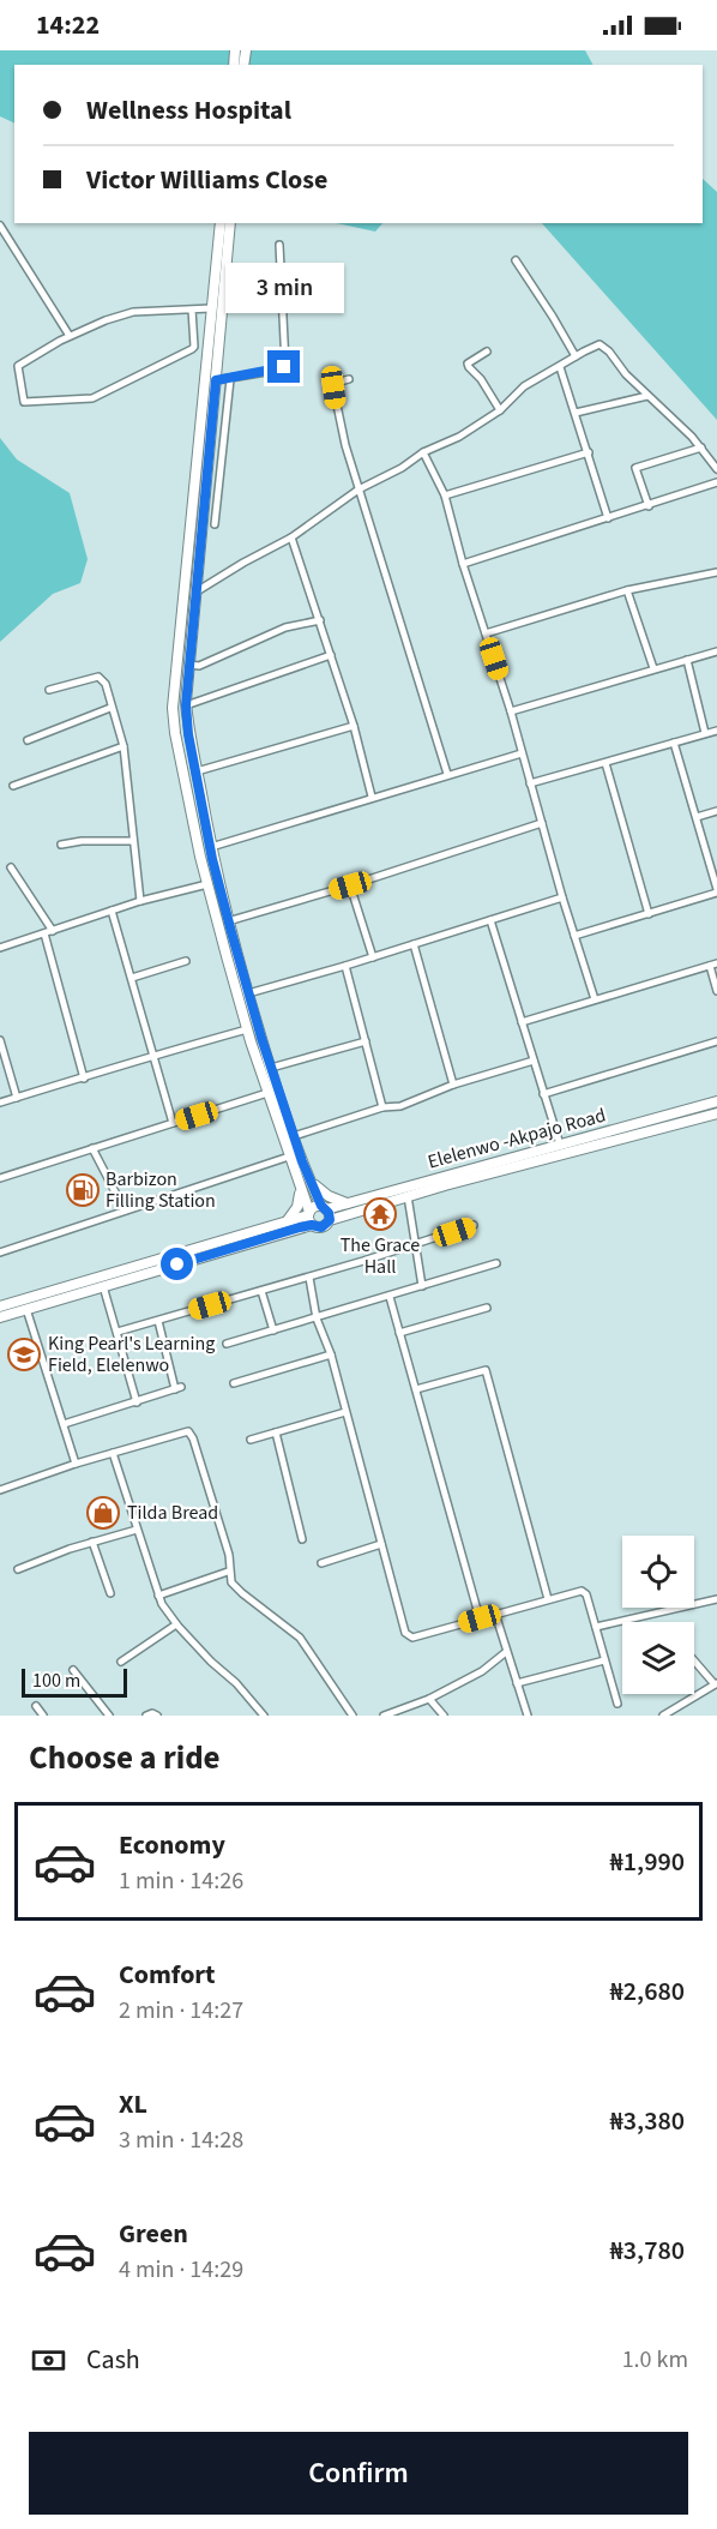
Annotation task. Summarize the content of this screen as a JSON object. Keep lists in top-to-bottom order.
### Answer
{
  "streets": {
    "main road": ["Elelenwo -Akpajo Road"]
  },
  "places": {
    "fuel station": ["Barbizon Filling Station"],
    "temple": ["The Grace Hall"],
    "school or university": ["King Pearl's Learning Field, Elelenwo"],
    "shop": ["Tilda Bread"]
  },
  "scale_bar": "100 m",
  "page": {
    "status": "14:22",
    "banner": ["Wellness Hospital", "Victor Williams Close"],
    "bubble": "3 min",
    "scale": "100 m",
    "heading": "Choose a ride",
    "list": [
      {
        "name": "Economy",
        "note": "1 min · 14:26",
        "value": "₦1,990"
      },
      {
        "name": "Comfort",
        "note": "2 min · 14:27",
        "value": "₦2,680"
      },
      {
        "name": "XL",
        "note": "3 min · 14:28",
        "value": "₦3,380"
      },
      {
        "name": "Green",
        "note": "4 min · 14:29",
        "value": "₦3,780"
      }
    ],
    "pay": ["Cash", "1.0 km"],
    "buttons": "Confirm"
  }
}
